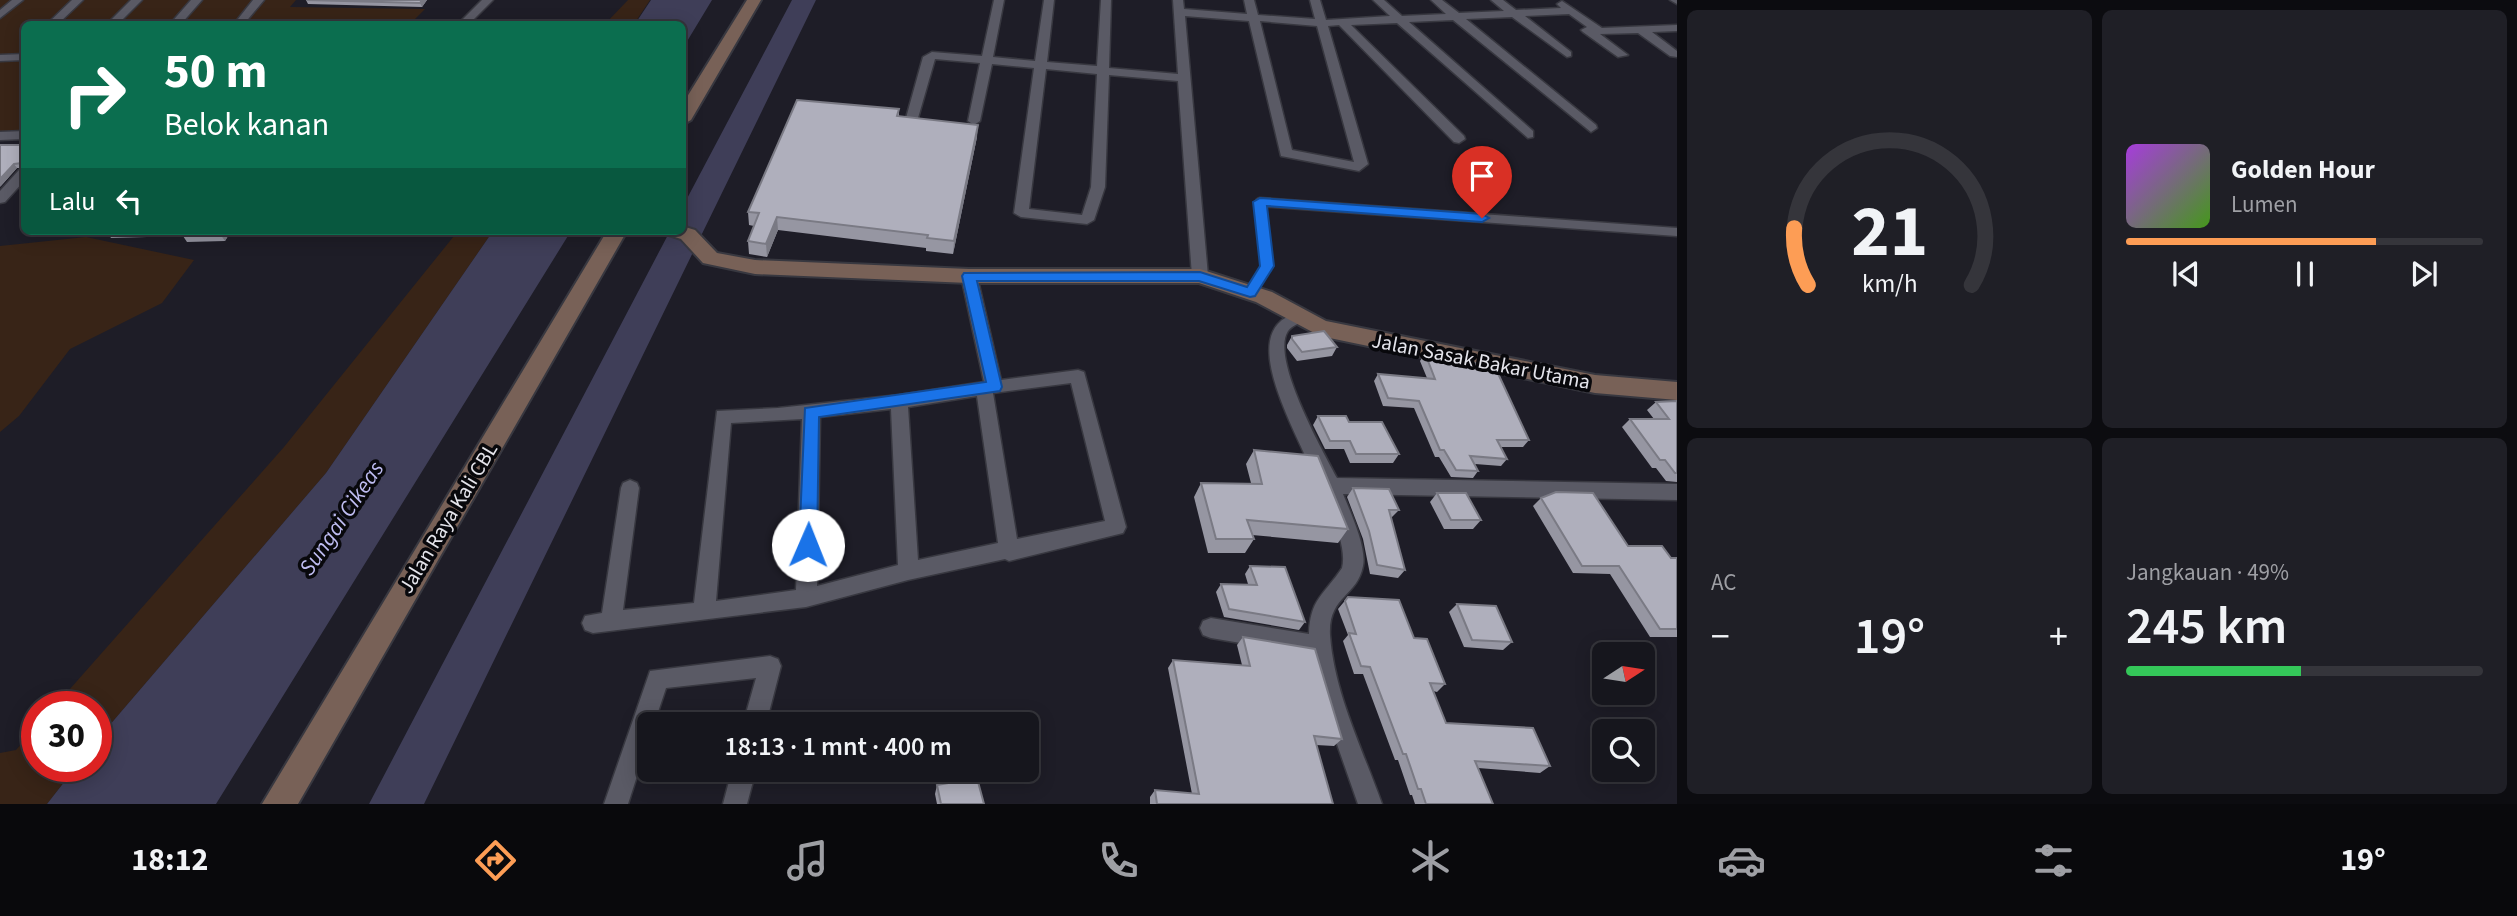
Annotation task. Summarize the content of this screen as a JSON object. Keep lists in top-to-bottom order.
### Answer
{
  "streets": {
    "main road": ["Jalan Sasak Bakar Utama", "Jalan Raya Kali CBL"]
  },
  "water": ["Sungai Cikeas"],
  "north": "right",
  "page": {
    "turn": ["50 m", "Belok kanan"],
    "song": ["Golden Hour", "Lumen"],
    "then": "Lalu",
    "tile": [
      "AC",
      ["Jangkauan · 49%", "245 km"]
    ],
    "heat": ["−", "19°", "+"],
    "limit": "30",
    "trip": "18:13 · 1 mnt · 400 m",
    "tabs": ["18:12", "19°"],
    "gauge": ["21", "km/h"]
  }
}
